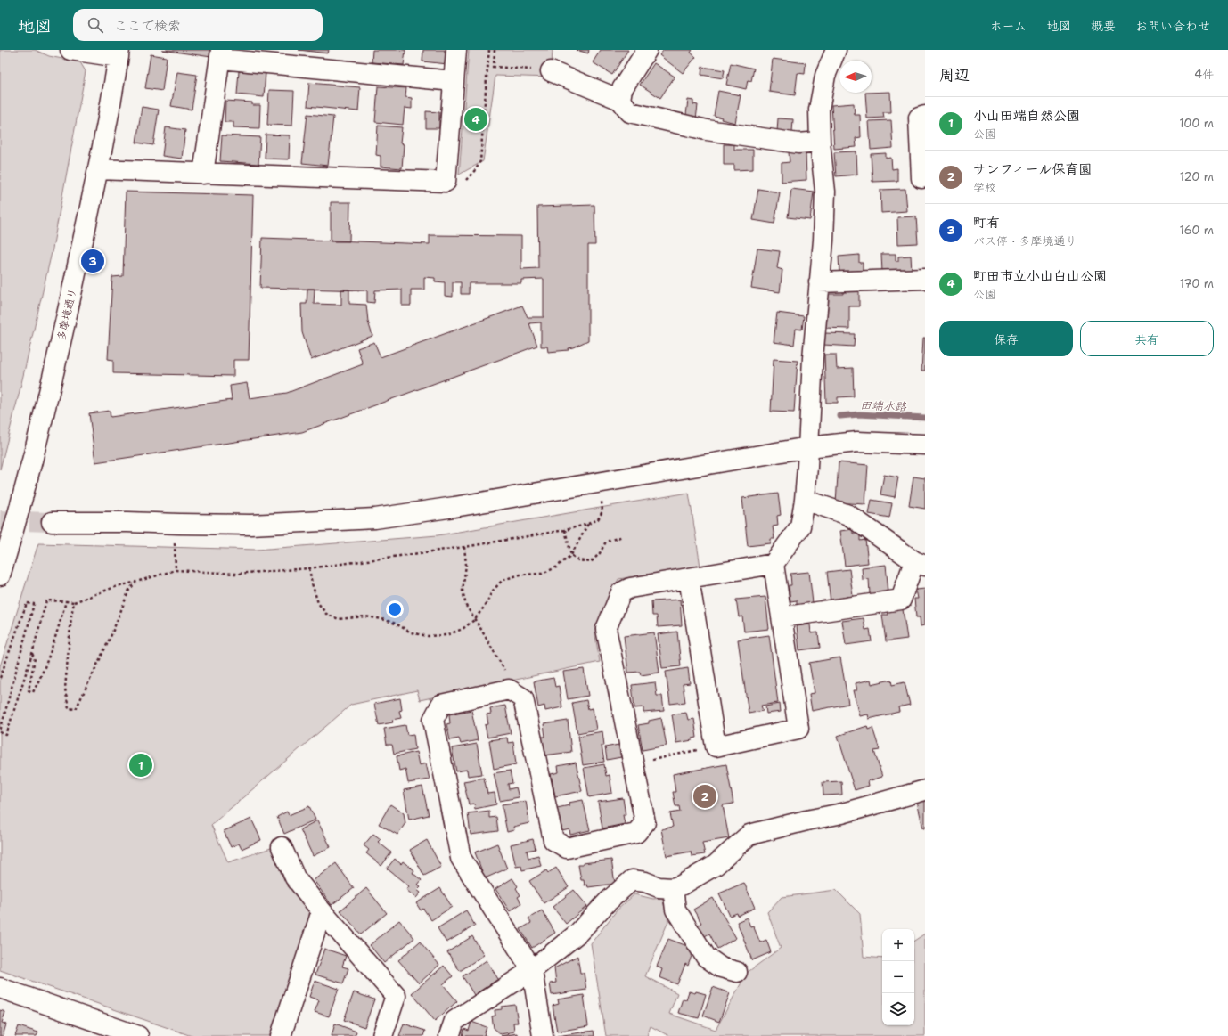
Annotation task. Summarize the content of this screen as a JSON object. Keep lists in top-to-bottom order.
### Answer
{
  "streets": {
    "street": ["多摩境通り"]
  },
  "water": ["田端水路"],
  "north": "left",
  "page": {
    "header": "地図",
    "search": "ここで検索",
    "nav": [
      "ホーム",
      "地図",
      "概要",
      "お問い合わせ"
    ],
    "heading": ["周辺", "4件"],
    "list": [
      {
        "mark": "1",
        "name": "小山田端自然公園",
        "note": "公園",
        "value": "100 m"
      },
      {
        "mark": "2",
        "name": "サンフィール保育園",
        "note": "学校",
        "value": "120 m"
      },
      {
        "mark": "3",
        "name": "町有",
        "note": "バス停 · 多摩境通り",
        "value": "160 m"
      },
      {
        "mark": "4",
        "name": "町田市立小山白山公園",
        "note": "公園",
        "value": "170 m"
      }
    ],
    "pins": [
      "4",
      "3",
      "1",
      "2"
    ],
    "buttons": ["保存", "共有"],
    "map_buttons": ["+", "−"]
  }
}
